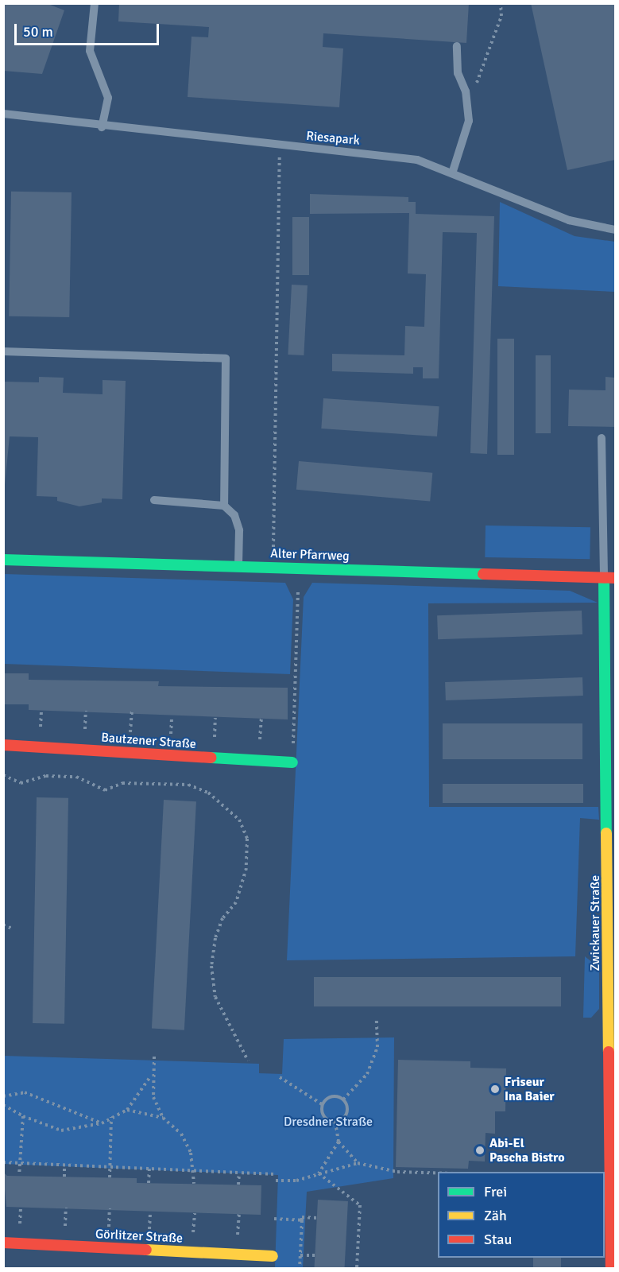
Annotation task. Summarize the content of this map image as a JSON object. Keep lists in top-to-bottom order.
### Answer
{
  "streets": {
    "street": [
      "Alter Pfarrweg",
      "Bautzener Straße",
      "Zwickauer Straße",
      "Görlitzer Straße"
    ],
    "lane": ["Riesapark"]
  },
  "crossings": [
    ["Alter Pfarrweg", "Zwickauer Straße"]
  ],
  "parks": ["Dresdner Straße"],
  "places": ["Friseur Ina Baier", "Abi-El Pascha Bistro"],
  "legend": ["Frei", "Zäh", "Stau"],
  "scale_bar": "50 m"
}
